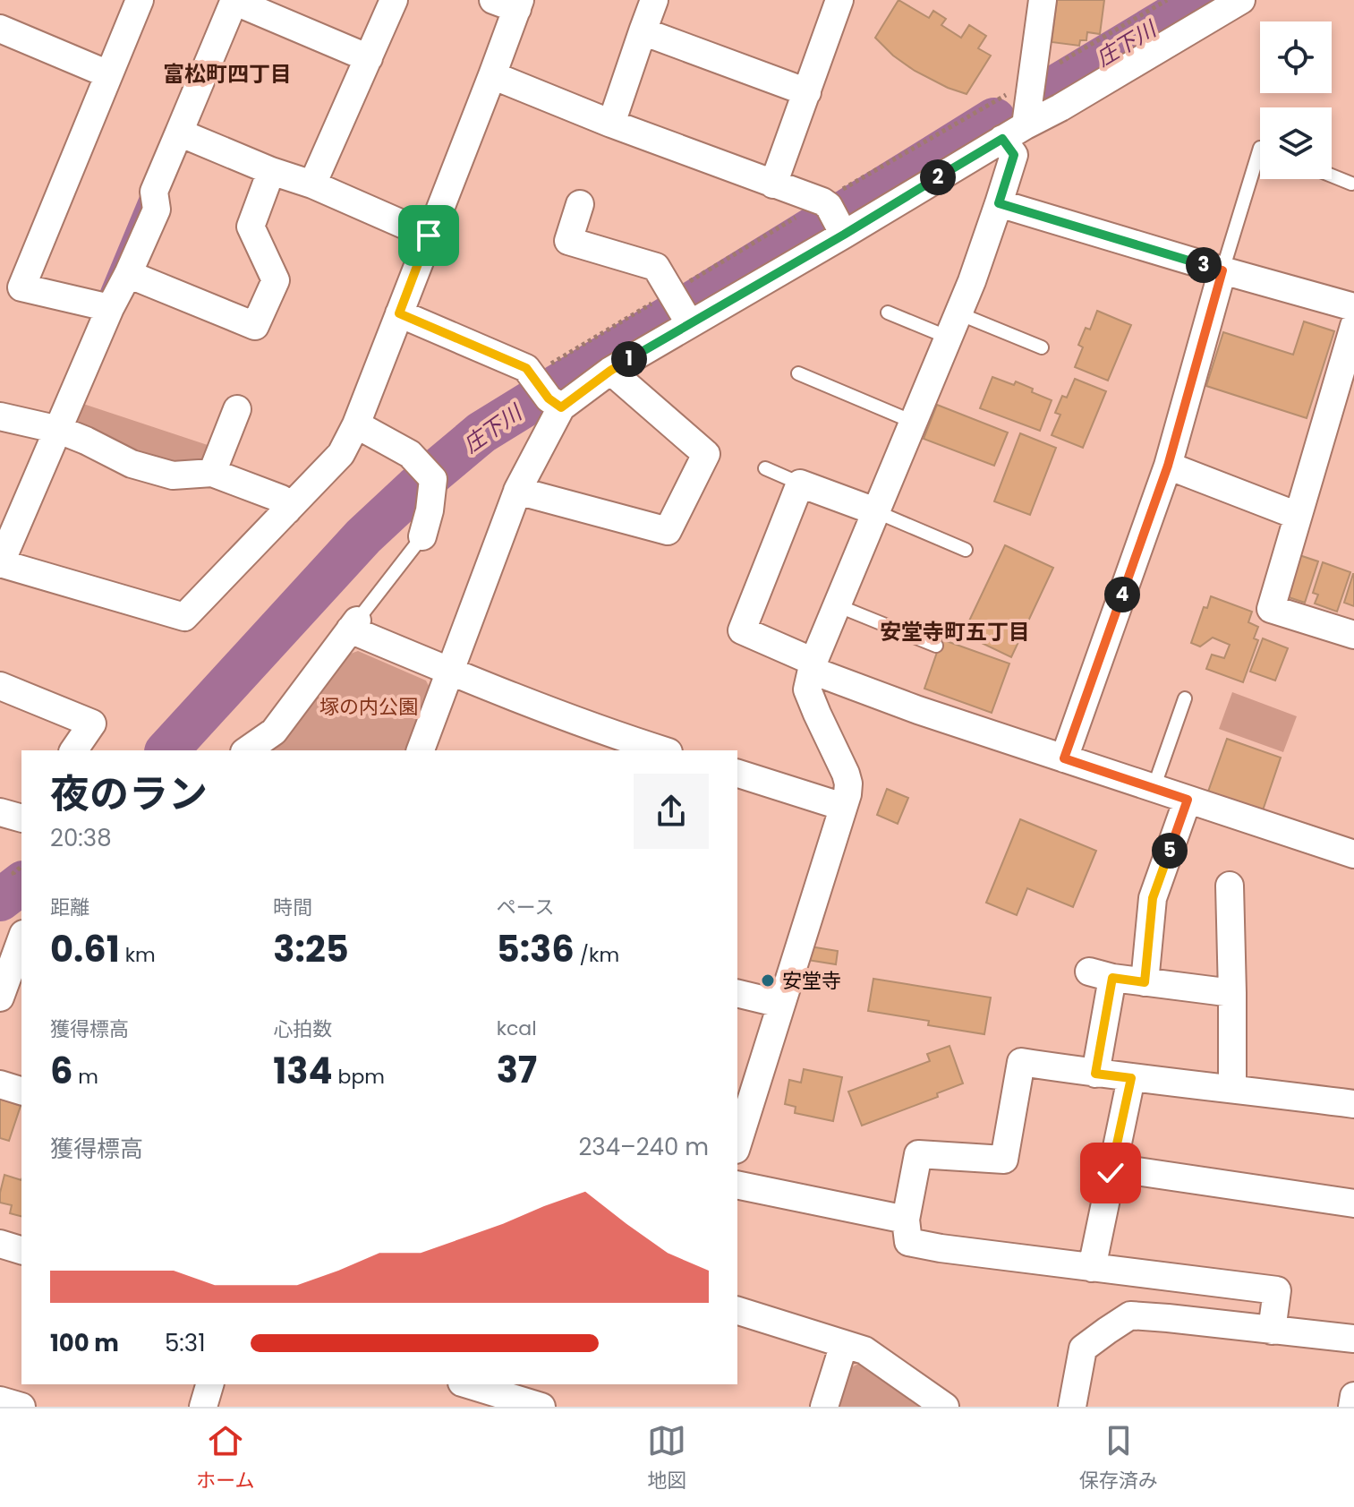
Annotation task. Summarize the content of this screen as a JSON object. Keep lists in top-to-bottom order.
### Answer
{
  "districts": ["富松町四丁目", "安堂寺町五丁目"],
  "water": ["庄下川"],
  "parks": ["塚の内公園"],
  "places": ["安堂寺"],
  "page": {
    "pins": [
      "2",
      "3",
      "1",
      "4",
      "5"
    ],
    "heading": ["夜のラン", "20:38"],
    "stats": [
      ["距離", "0.61 km"],
      ["時間", "3:25"],
      ["ペース", "5:36 /km"],
      ["獲得標高", "6 m"],
      ["心拍数", "134 bpm"],
      ["kcal", "37"]
    ],
    "chart": ["獲得標高", "234–240 m"],
    "list": [
      {
        "name": "100 m",
        "note": "5:31"
      }
    ],
    "tabs": ["ホーム", "地図", "保存済み"]
  }
}
